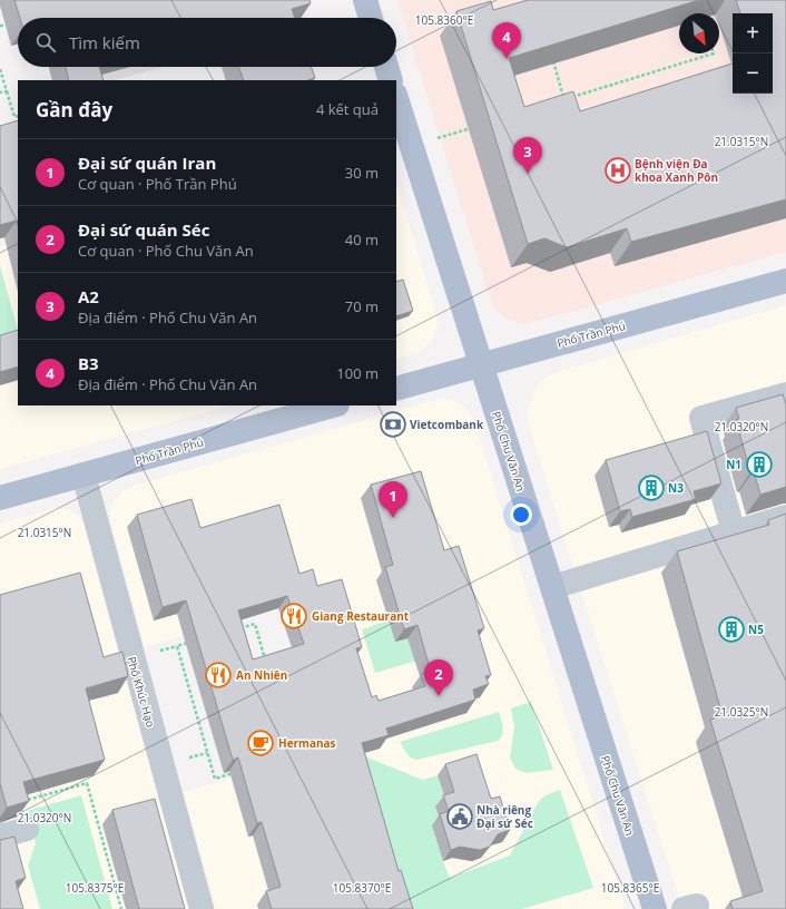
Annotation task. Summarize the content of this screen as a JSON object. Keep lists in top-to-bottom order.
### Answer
{
  "streets": {
    "main road": ["Phố Trần Phú", "Phố Chu Văn An"],
    "street": ["Phố Khúc Hạo"]
  },
  "crossings": [
    ["Phố Trần Phú", "Phố Chu Văn An"],
    ["Phố Trần Phú", "Phố Khúc Hạo"]
  ],
  "places": {
    "hospital": ["Bệnh viện Đa khoa Xanh Pôn"],
    "bank": ["Vietcombank"],
    "building": ["N1", "N3", "N5"],
    "restaurant": ["Giang Restaurant", "An Nhiên"],
    "cafe": ["Hermanas"],
    "public building": ["Nhà riêng Đại sứ Séc"]
  },
  "north": "bottom right",
  "page": {
    "map_buttons": ["+", "−"],
    "search": "Tìm kiếm",
    "pins": [
      "4",
      "3",
      "1",
      "2"
    ],
    "heading": ["Gần đây", "4 kết quả"],
    "list": [
      {
        "mark": "1",
        "name": "Đại sứ quán Iran",
        "note": "Cơ quan · Phố Trần Phú",
        "value": "30 m"
      },
      {
        "mark": "2",
        "name": "Đại sứ quán Séc",
        "note": "Cơ quan · Phố Chu Văn An",
        "value": "40 m"
      },
      {
        "mark": "3",
        "name": "A2",
        "note": "Địa điểm · Phố Chu Văn An",
        "value": "70 m"
      },
      {
        "mark": "4",
        "name": "B3",
        "note": "Địa điểm · Phố Chu Văn An",
        "value": "100 m"
      }
    ]
  },
  "coordinates": [
    "105.8360°E",
    "21.0315°N",
    "21.0320°N",
    "21.0325°N",
    "105.8375°E",
    "105.8370°E",
    "105.8365°E"
  ]
}
